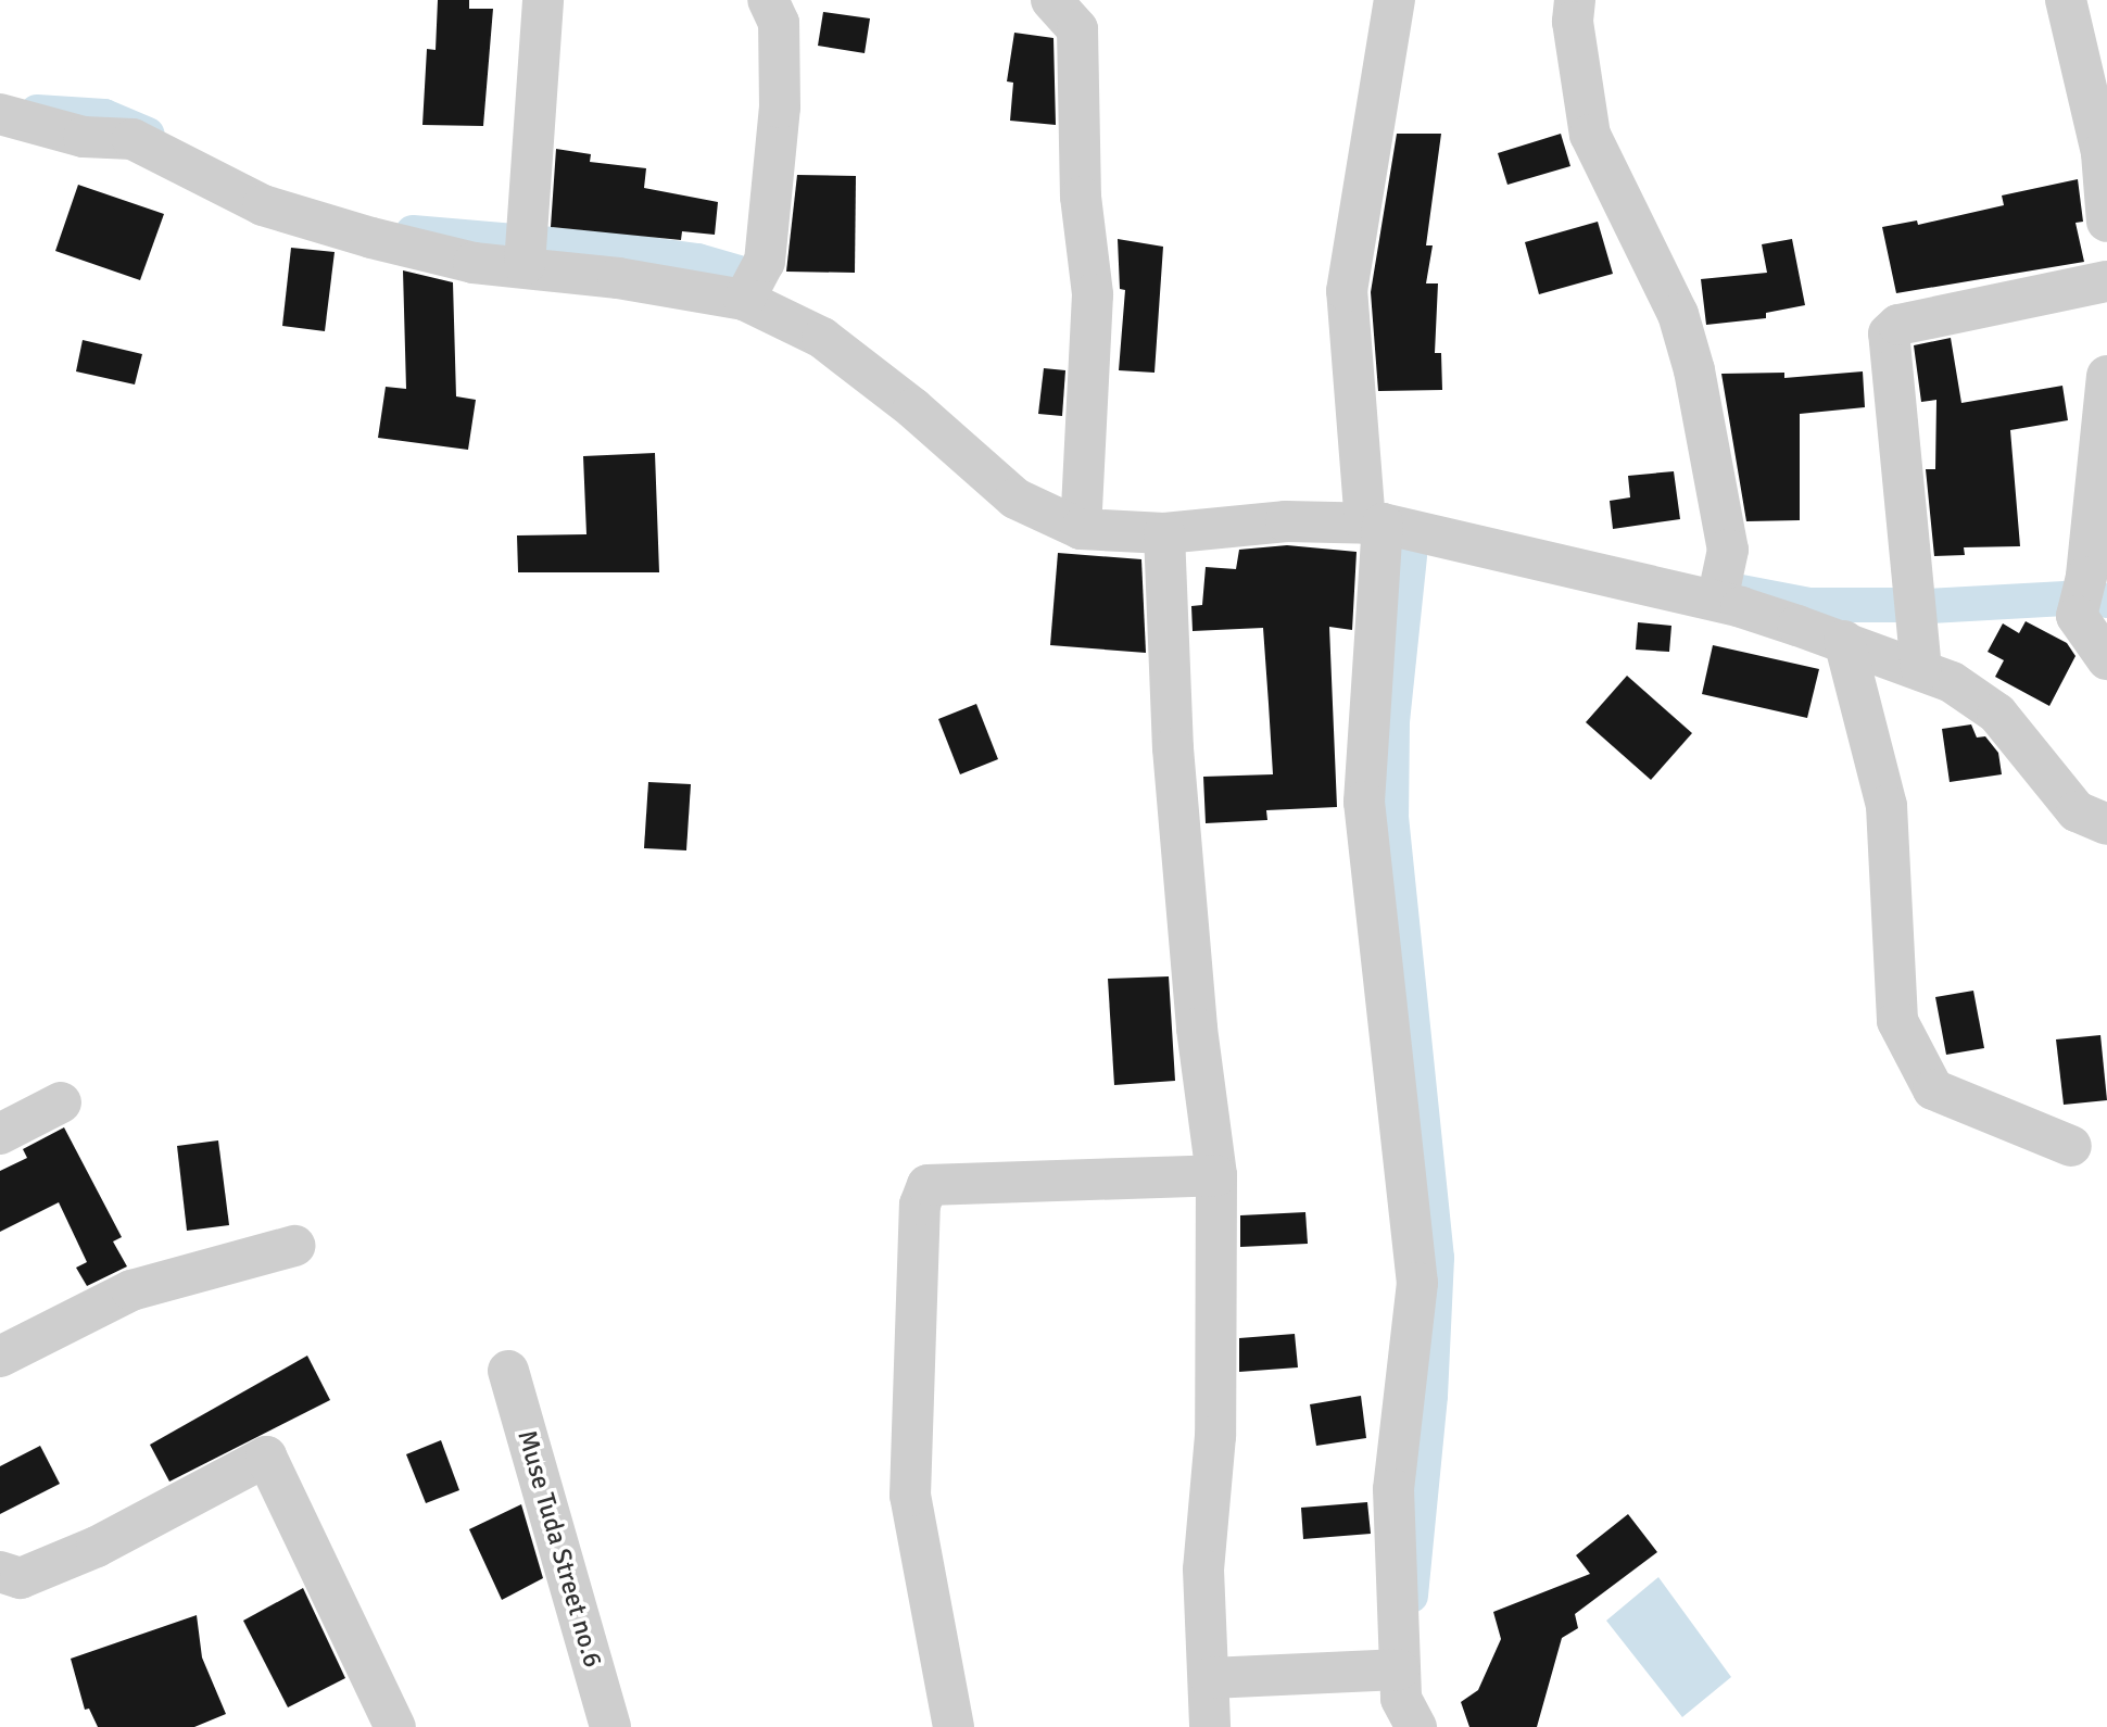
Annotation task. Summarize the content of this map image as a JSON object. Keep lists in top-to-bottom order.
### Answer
{
  "streets": {
    "street": ["Muse Tuda Street no.6"]
  }
}
